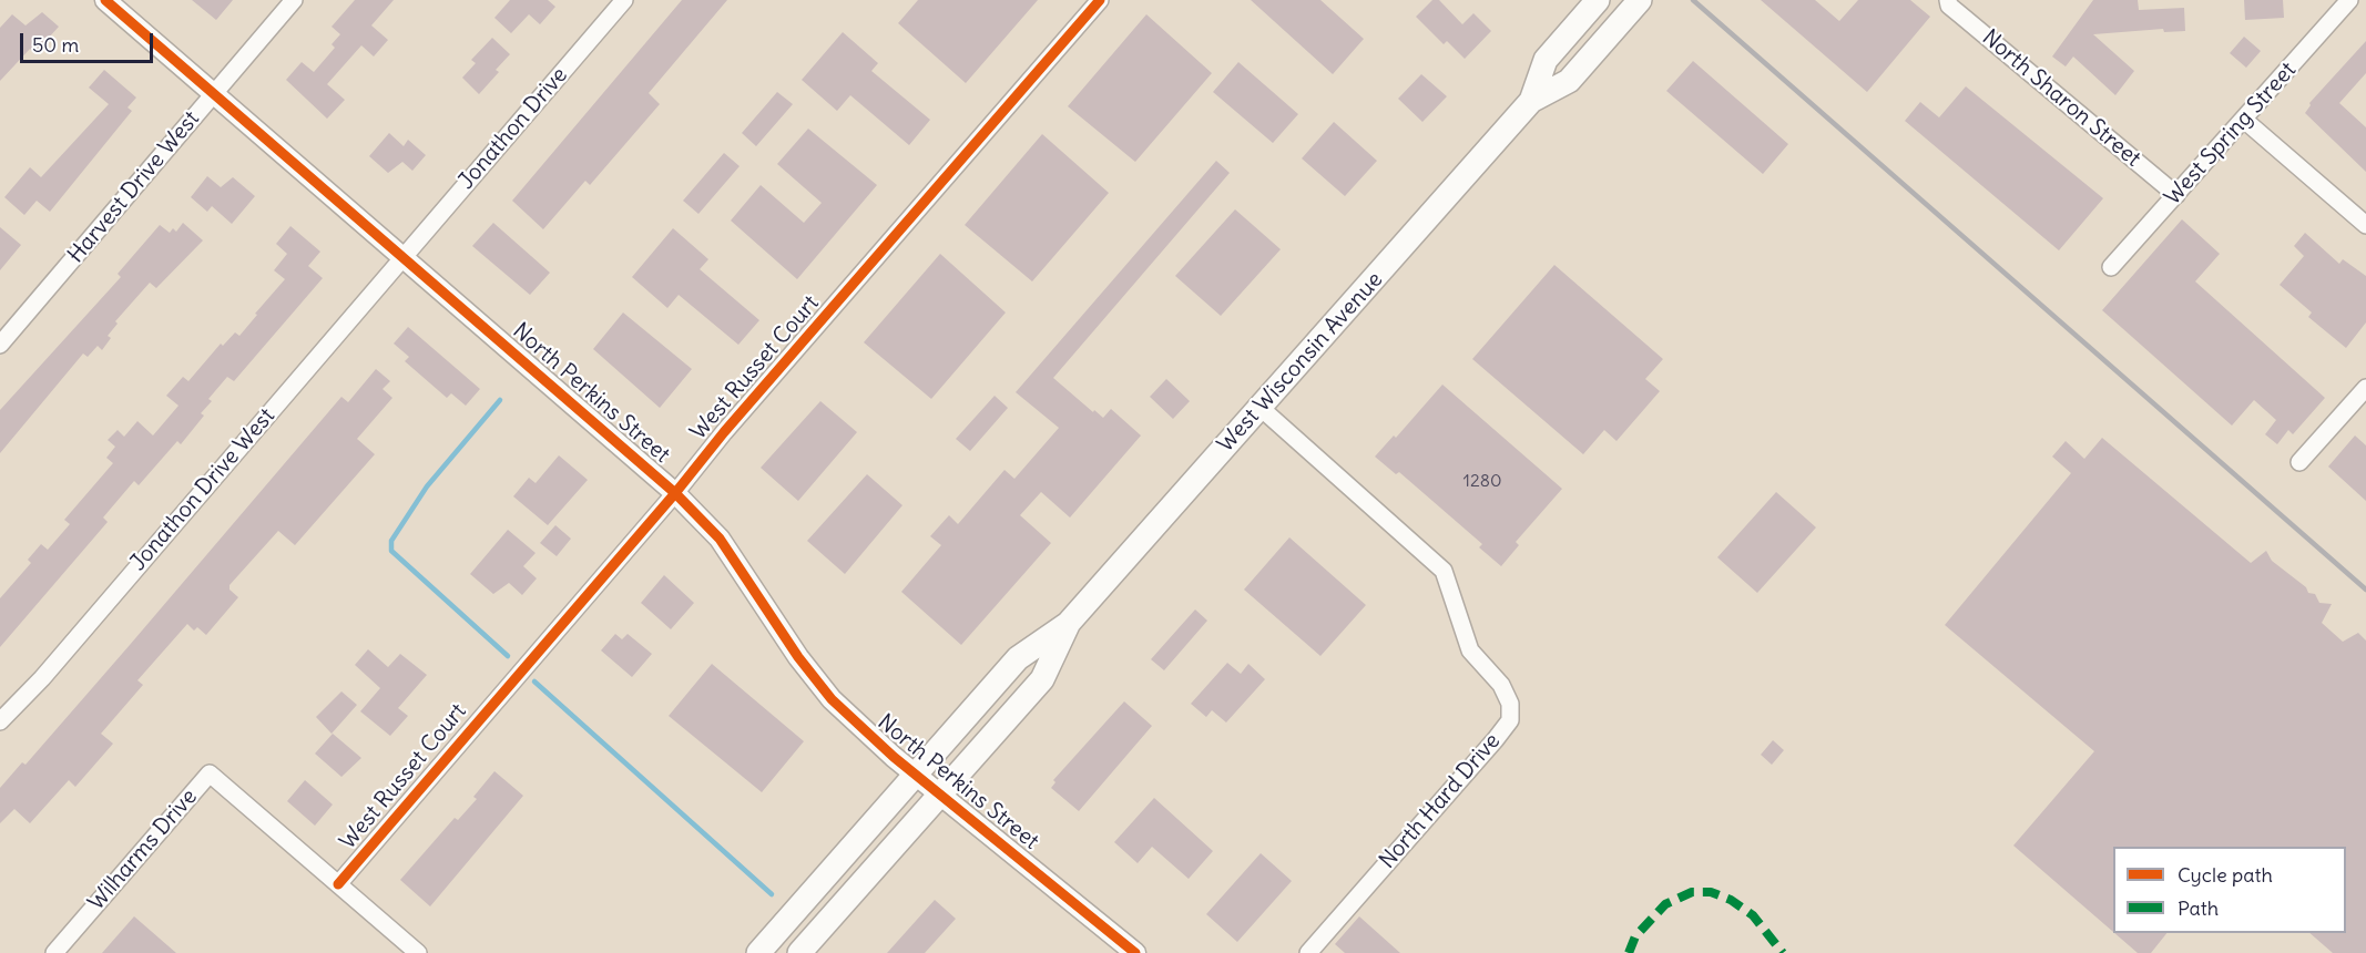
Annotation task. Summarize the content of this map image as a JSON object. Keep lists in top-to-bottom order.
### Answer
{
  "streets": {
    "main road": ["West Wisconsin Avenue"],
    "street": [
      "North Sharon Street",
      "Jonathon Drive",
      "West Spring Street",
      "Harvest Drive West",
      "West Russet Court",
      "North Perkins Street",
      "Jonathon Drive West",
      "North Hard Drive",
      "Wilharms Drive"
    ]
  },
  "crossings": [
    ["North Sharon Street", "West Spring Street"],
    ["Jonathon Drive", "North Perkins Street"],
    ["Jonathon Drive", "Jonathon Drive West"],
    ["Harvest Drive West", "North Perkins Street"],
    ["West Wisconsin Avenue", "North Perkins Street"],
    ["West Wisconsin Avenue", "North Hard Drive"],
    ["West Russet Court", "North Perkins Street"],
    ["West Russet Court", "Wilharms Drive"],
    ["North Perkins Street", "Jonathon Drive West"]
  ],
  "house_numbers": ["1280"],
  "legend": ["Cycle path", "Path"],
  "scale_bar": "50 m"
}
